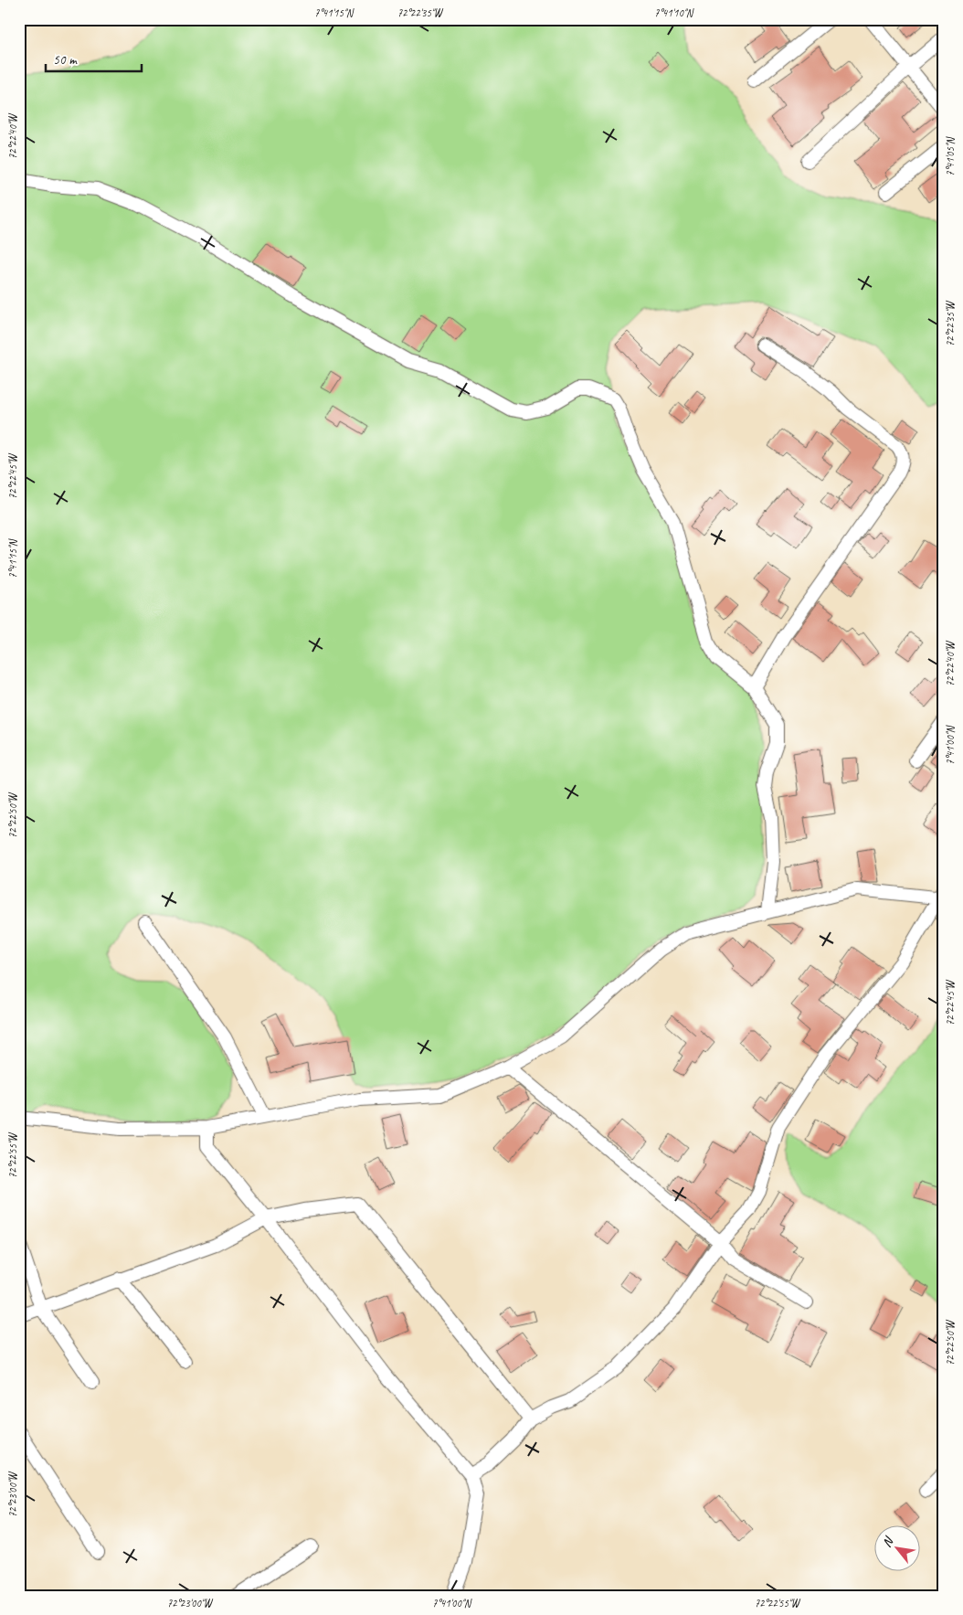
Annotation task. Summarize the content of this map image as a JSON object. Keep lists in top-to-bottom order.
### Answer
{
  "scale_bar": "50 m",
  "north": "top left",
  "coordinates": [
    "7°41'15\"N",
    "72°22'35\"W",
    "7°41'10\"N",
    "72°22'40\"W",
    "7°41'05\"N",
    "72°22'45\"W",
    "7°41'00\"N",
    "72°22'50\"W",
    "72°22'55\"W",
    "72°23'00\"W"
  ]
}
